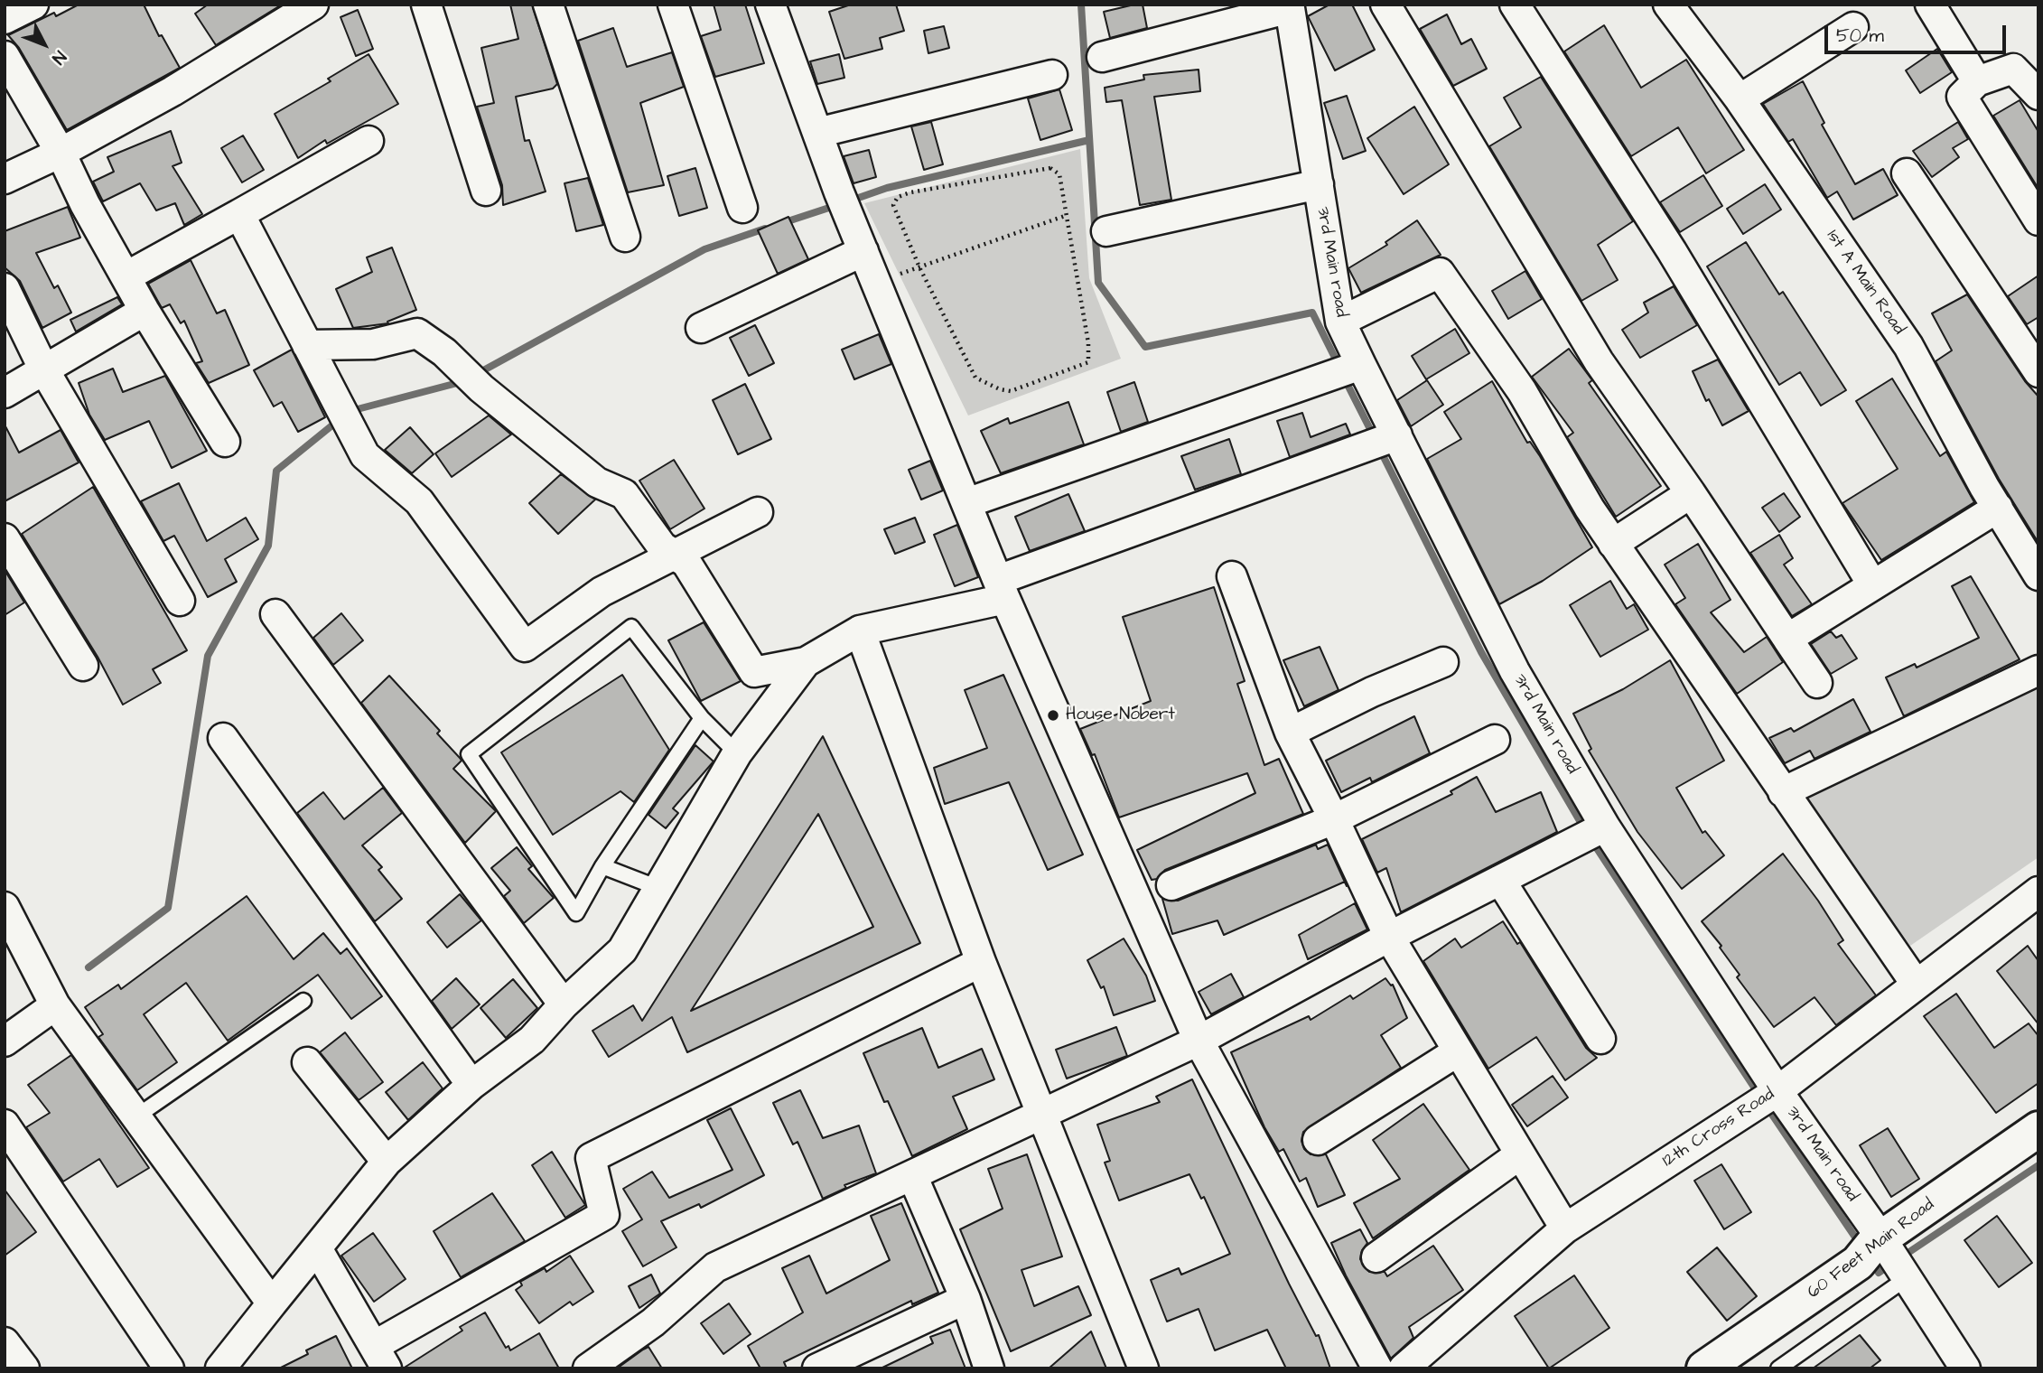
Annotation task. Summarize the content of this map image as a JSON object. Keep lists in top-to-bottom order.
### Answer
{
  "streets": {
    "street": [
      "3rd Main road",
      "1st A Main Road",
      "12th Cross Road",
      "60 Feet Main Road"
    ]
  },
  "crossings": [
    ["3rd Main road", "12th Cross Road"],
    ["3rd Main road", "60 Feet Main Road"]
  ],
  "places": ["House Nobert"],
  "scale_bar": "50 m",
  "north": "bottom right"
}
